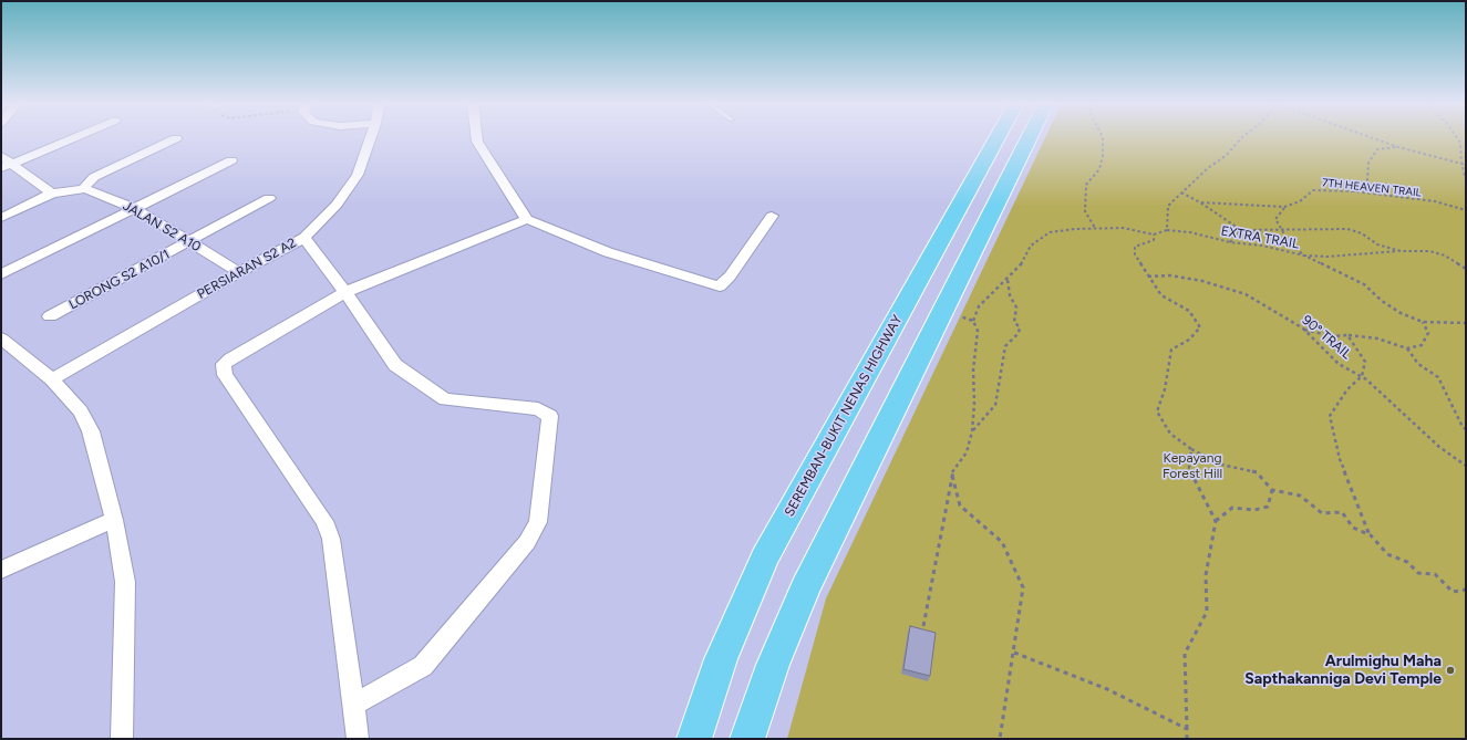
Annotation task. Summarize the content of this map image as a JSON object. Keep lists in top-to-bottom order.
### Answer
{
  "streets": {
    "highway": ["SEREMBAN-BUKIT NENAS HIGHWAY"],
    "street": ["JALAN S2 A10", "PERSIARAN S2 A2", "LORONG S2 A10/1"],
    "path": ["7TH HEAVEN TRAIL", "EXTRA TRAIL", "90° TRAIL"]
  },
  "crossings": [
    ["JALAN S2 A10", "PERSIARAN S2 A2"],
    ["JALAN S2 A10", "LORONG S2 A10/1"]
  ],
  "parks": ["Kepayang Forest Hill"],
  "places": ["Arulmighu Maha Sapthakanniga Devi Temple"]
}
